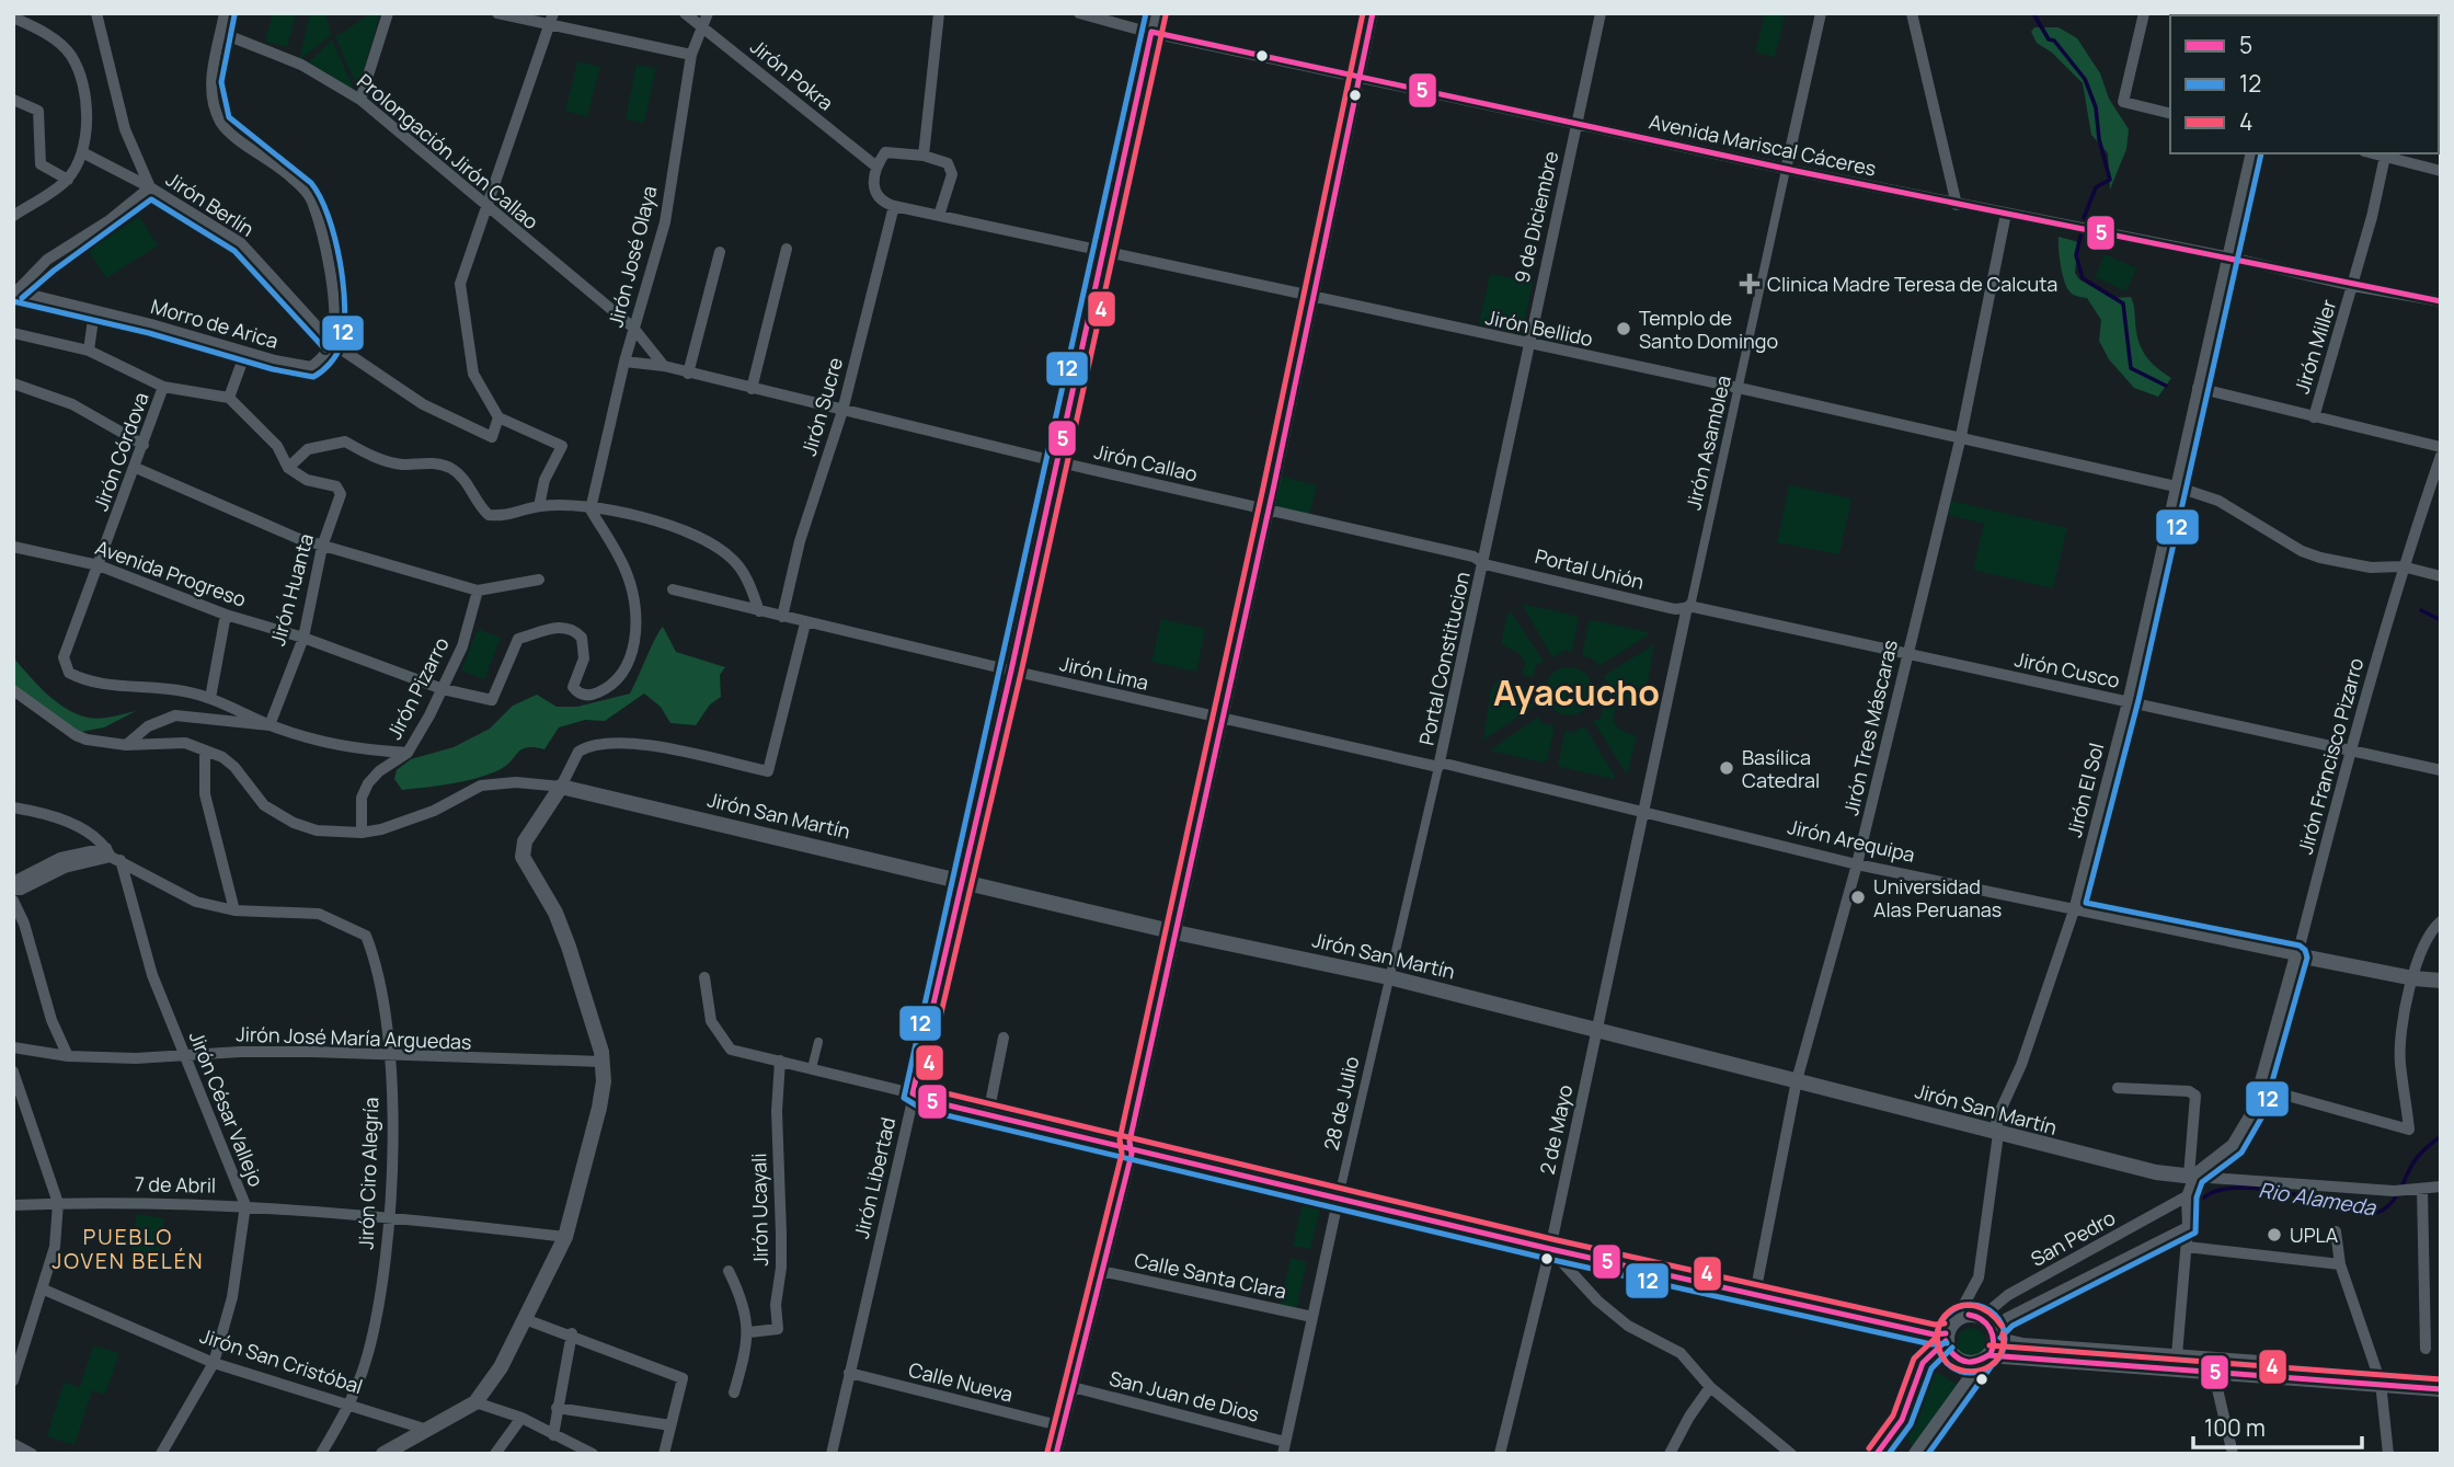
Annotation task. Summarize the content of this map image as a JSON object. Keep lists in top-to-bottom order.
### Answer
{
  "streets": {
    "street": [
      "Jirón Pokra",
      "Avenida Mariscal Cáceres",
      "Prolongación Jirón Callao",
      "Jirón Berlín",
      "9 de Diciembre",
      "Jirón José Olaya",
      "Morro de Arica",
      "Jirón Bellido",
      "Jirón Miller",
      "Jirón Sucre",
      "Jirón Asamblea",
      "Jirón Córdova",
      "Jirón Callao",
      "Portal Unión",
      "Avenida Progreso",
      "Jirón Huanta",
      "Portal Constitucion",
      "Jirón Cusco",
      "Jirón Lima",
      "Jirón Pizarro",
      "Jirón Tres Máscaras",
      "Jirón Francisco Pizarro",
      "Jirón El Sol",
      "Jirón San Martín",
      "Jirón Arequipa",
      "Jirón José María Arguedas",
      "28 de Julio",
      "Jirón César Vallejo",
      "2 de Mayo",
      "Jirón Ciro Alegría",
      "Jirón Libertad",
      "7 de Abril",
      "Jirón Ucayali",
      "San Pedro",
      "Calle Santa Clara",
      "Jirón San Cristóbal",
      "Calle Nueva",
      "San Juan de Dios"
    ]
  },
  "crossings": [
    ["Jirón Pokra", "Jirón José Olaya"],
    ["Jirón Pokra", "Jirón Bellido"],
    ["Jirón Pokra", "Jirón Sucre"],
    ["Avenida Mariscal Cáceres", "9 de Diciembre"],
    ["Avenida Mariscal Cáceres", "Jirón Miller"],
    ["Avenida Mariscal Cáceres", "Jirón Asamblea"],
    ["Avenida Mariscal Cáceres", "Jirón Tres Máscaras"],
    ["Avenida Mariscal Cáceres", "Jirón El Sol"],
    ["Avenida Mariscal Cáceres", "Jirón Libertad"],
    ["Prolongación Jirón Callao", "Jirón José Olaya"],
    ["Jirón Berlín", "Morro de Arica"],
    ["9 de Diciembre", "Jirón Bellido"],
    ["9 de Diciembre", "Jirón Callao"],
    ["9 de Diciembre", "Portal Unión"],
    ["9 de Diciembre", "Portal Constitucion"],
    ["Jirón José Olaya", "Jirón Callao"],
    ["Jirón José Olaya", "Avenida Progreso"],
    ["Jirón Bellido", "Jirón Sucre"],
    ["Jirón Bellido", "Jirón Asamblea"],
    ["Jirón Bellido", "Jirón Tres Máscaras"],
    ["Jirón Bellido", "Jirón Francisco Pizarro"],
    ["Jirón Bellido", "Jirón El Sol"],
    ["Jirón Bellido", "Jirón Libertad"],
    ["Jirón Sucre", "Jirón Callao"],
    ["Jirón Sucre", "Jirón Lima"],
    ["Jirón Asamblea", "Portal Unión"],
    ["Jirón Asamblea", "Jirón Cusco"],
    ["Jirón Asamblea", "2 de Mayo"],
    ["Jirón Córdova", "Avenida Progreso"],
    ["Jirón Callao", "Portal Unión"],
    ["Jirón Callao", "Portal Constitucion"],
    ["Jirón Callao", "Jirón Libertad"],
    ["Portal Unión", "Portal Constitucion"],
    ["Portal Unión", "Jirón Cusco"],
    ["Portal Unión", "2 de Mayo"],
    ["Avenida Progreso", "Jirón Huanta"],
    ["Avenida Progreso", "Jirón Pizarro"],
    ["Portal Constitucion", "Jirón Lima"],
    ["Portal Constitucion", "Jirón Arequipa"],
    ["Portal Constitucion", "28 de Julio"],
    ["Jirón Cusco", "Jirón Tres Máscaras"],
    ["Jirón Cusco", "Jirón Francisco Pizarro"],
    ["Jirón Cusco", "Jirón El Sol"],
    ["Jirón Cusco", "2 de Mayo"],
    ["Jirón Lima", "Jirón Arequipa"],
    ["Jirón Lima", "28 de Julio"],
    ["Jirón Lima", "Jirón Libertad"],
    ["Jirón Tres Máscaras", "Jirón San Martín"],
    ["Jirón Tres Máscaras", "Jirón Arequipa"],
    ["Jirón Francisco Pizarro", "Jirón Arequipa"],
    ["Jirón El Sol", "Jirón San Martín"],
    ["Jirón El Sol", "Jirón Arequipa"],
    ["Jirón El Sol", "San Pedro"],
    ["Jirón San Martín", "28 de Julio"],
    ["Jirón San Martín", "2 de Mayo"],
    ["Jirón San Martín", "Jirón Libertad"],
    ["Jirón Arequipa", "28 de Julio"],
    ["Jirón Arequipa", "2 de Mayo"],
    ["Jirón José María Arguedas", "Jirón César Vallejo"],
    ["Jirón José María Arguedas", "Jirón Ciro Alegría"],
    ["28 de Julio", "Calle Santa Clara"],
    ["28 de Julio", "San Juan de Dios"],
    ["Jirón César Vallejo", "7 de Abril"],
    ["Jirón César Vallejo", "Jirón San Cristóbal"],
    ["Jirón Ciro Alegría", "7 de Abril"],
    ["Jirón Ciro Alegría", "Jirón San Cristóbal"],
    ["Jirón Libertad", "Calle Nueva"]
  ],
  "districts": ["Ayacucho", "PUEBLO JOVEN BELÉN"],
  "water": ["Rio Alameda"],
  "places": {
    "health": ["Clinica Madre Teresa de Calcuta"],
    "other": [
      "Templo de Santo Domingo",
      "Basílica Catedral",
      "Universidad Alas Peruanas",
      "UPLA"
    ]
  },
  "lines": ["transit line 5", "transit line 12", "transit line 4"],
  "legend": ["5", "12", "4"],
  "scale_bar": "100 m"
}
